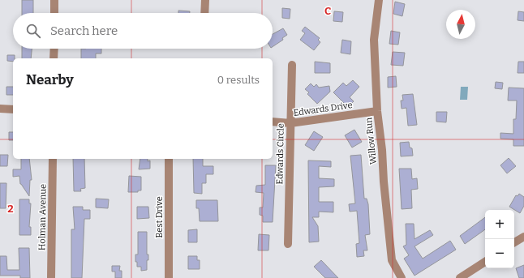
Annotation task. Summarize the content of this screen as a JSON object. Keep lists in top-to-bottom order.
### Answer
{
  "streets": {
    "street": [
      "Edwards Drive",
      "Willow Run",
      "Edwards Circle",
      "Holman Avenue",
      "Best Drive"
    ]
  },
  "crossings": [
    ["Edwards Drive", "Willow Run"],
    ["Edwards Drive", "Edwards Circle"]
  ],
  "north": "top",
  "page": {
    "search": "Search here",
    "heading": ["Nearby", "0 results"],
    "map_buttons": ["+", "−"]
  },
  "grid": {
    "columns": ["C"],
    "rows": ["2"]
  }
}
